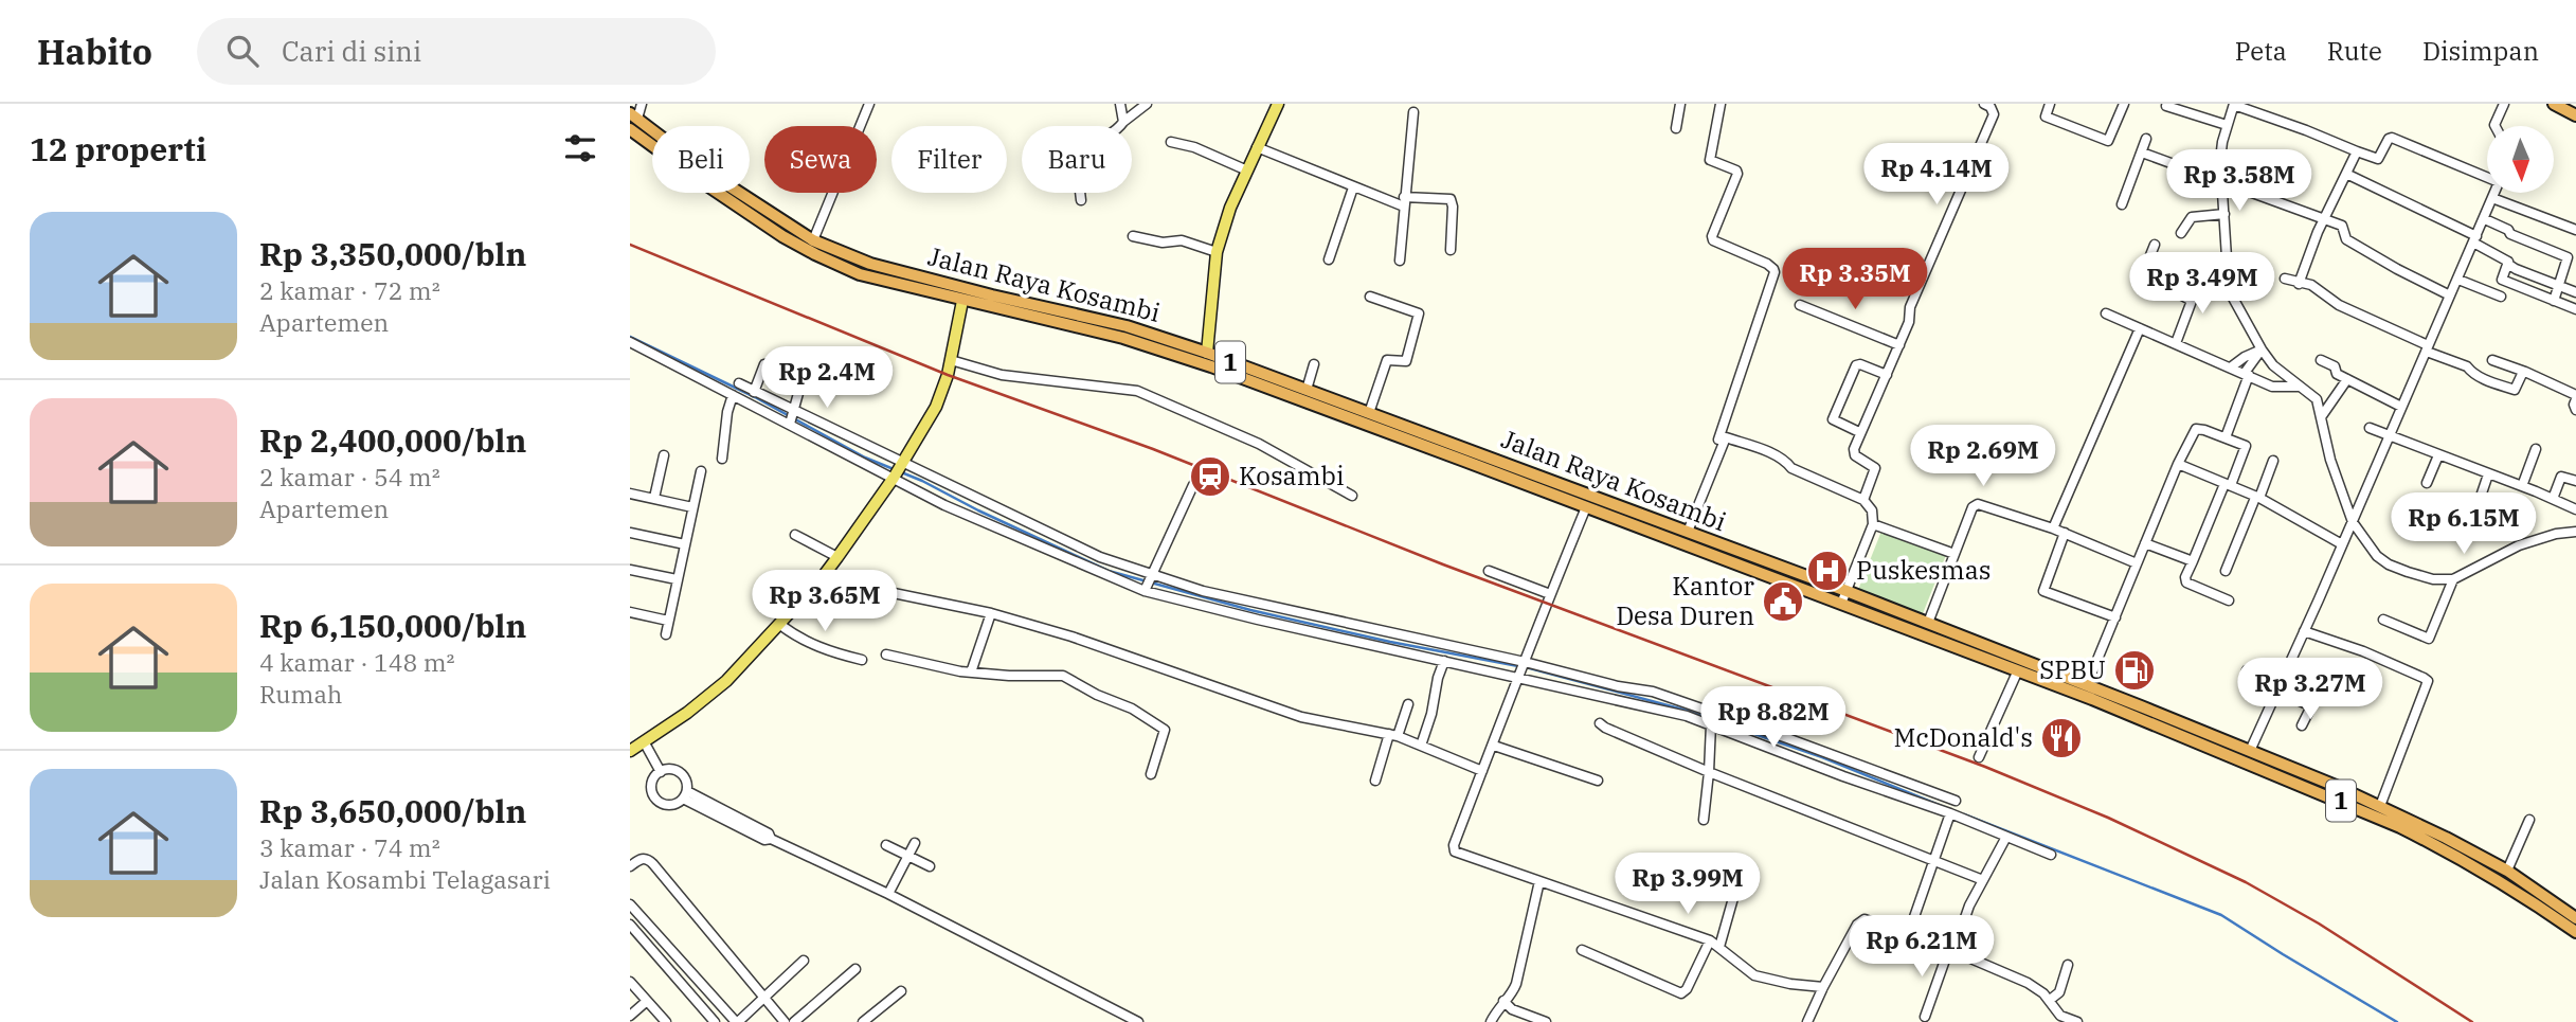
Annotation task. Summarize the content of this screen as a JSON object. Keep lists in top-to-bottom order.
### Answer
{
  "streets": {
    "highway": ["Jalan Raya Kosambi", "1"]
  },
  "places": {
    "station": ["Kosambi"],
    "hospital": ["Puskesmas"],
    "public building": ["Kantor Desa Duren"],
    "fuel station": ["SPBU"],
    "restaurant": ["McDonald's"]
  },
  "north": "bottom",
  "page": {
    "header": "Habito",
    "search": "Cari di sini",
    "nav": ["Peta", "Rute", "Disimpan"],
    "heading": "12 properti",
    "chip": [
      "Beli",
      "Sewa",
      "Filter",
      "Baru"
    ],
    "price": [
      "Rp 4.14M",
      "Rp 3.58M",
      "Rp 3.35M",
      "Rp 3.49M",
      "Rp 2.4M",
      "Rp 2.69M",
      "Rp 6.15M",
      "Rp 3.65M",
      "Rp 3.27M",
      "Rp 8.82M",
      "Rp 3.99M",
      "Rp 6.21M"
    ],
    "list": [
      {
        "name": "Rp 3,350,000/bln",
        "note": "2 kamar · 72 m² · Apartemen"
      },
      {
        "name": "Rp 2,400,000/bln",
        "note": "2 kamar · 54 m² · Apartemen"
      },
      {
        "name": "Rp 6,150,000/bln",
        "note": "4 kamar · 148 m² · Rumah"
      },
      {
        "name": "Rp 3,650,000/bln",
        "note": "3 kamar · 74 m² · Jalan Kosambi Telagasari"
      }
    ]
  }
}
